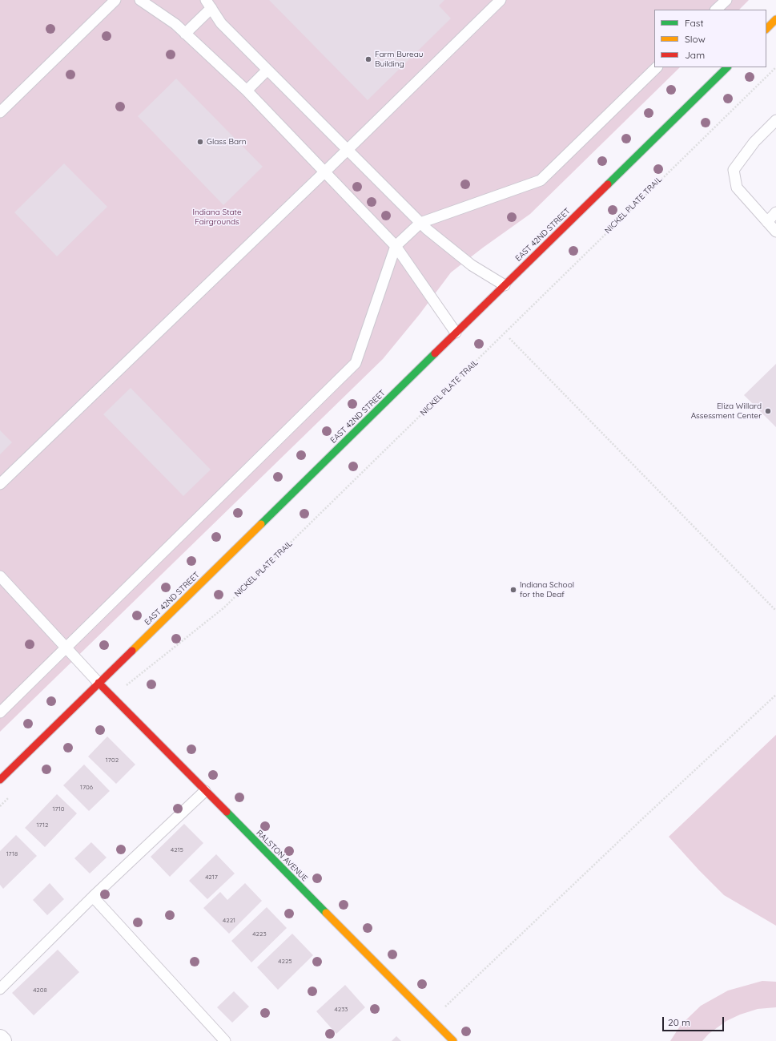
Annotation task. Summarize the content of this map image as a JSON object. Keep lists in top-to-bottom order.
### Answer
{
  "streets": {
    "street": ["EAST 42ND STREET", "RALSTON AVENUE"],
    "path": ["NICKEL PLATE TRAIL"]
  },
  "crossings": [
    ["NICKEL PLATE TRAIL", "RALSTON AVENUE"],
    ["EAST 42ND STREET", "RALSTON AVENUE"]
  ],
  "parks": ["Indiana State Fairgrounds"],
  "places": [
    "Farm Bureau Building",
    "Glass Barn",
    "Eliza Willard Assessment Center",
    "Indiana School for the Deaf"
  ],
  "house_numbers": [
    "1702",
    "1706",
    "1710",
    "1712",
    "4215",
    "1718",
    "4217",
    "4221",
    "4223",
    "4225",
    "4208",
    "4233"
  ],
  "legend": ["Fast", "Slow", "Jam"],
  "scale_bar": "20 m"
}
